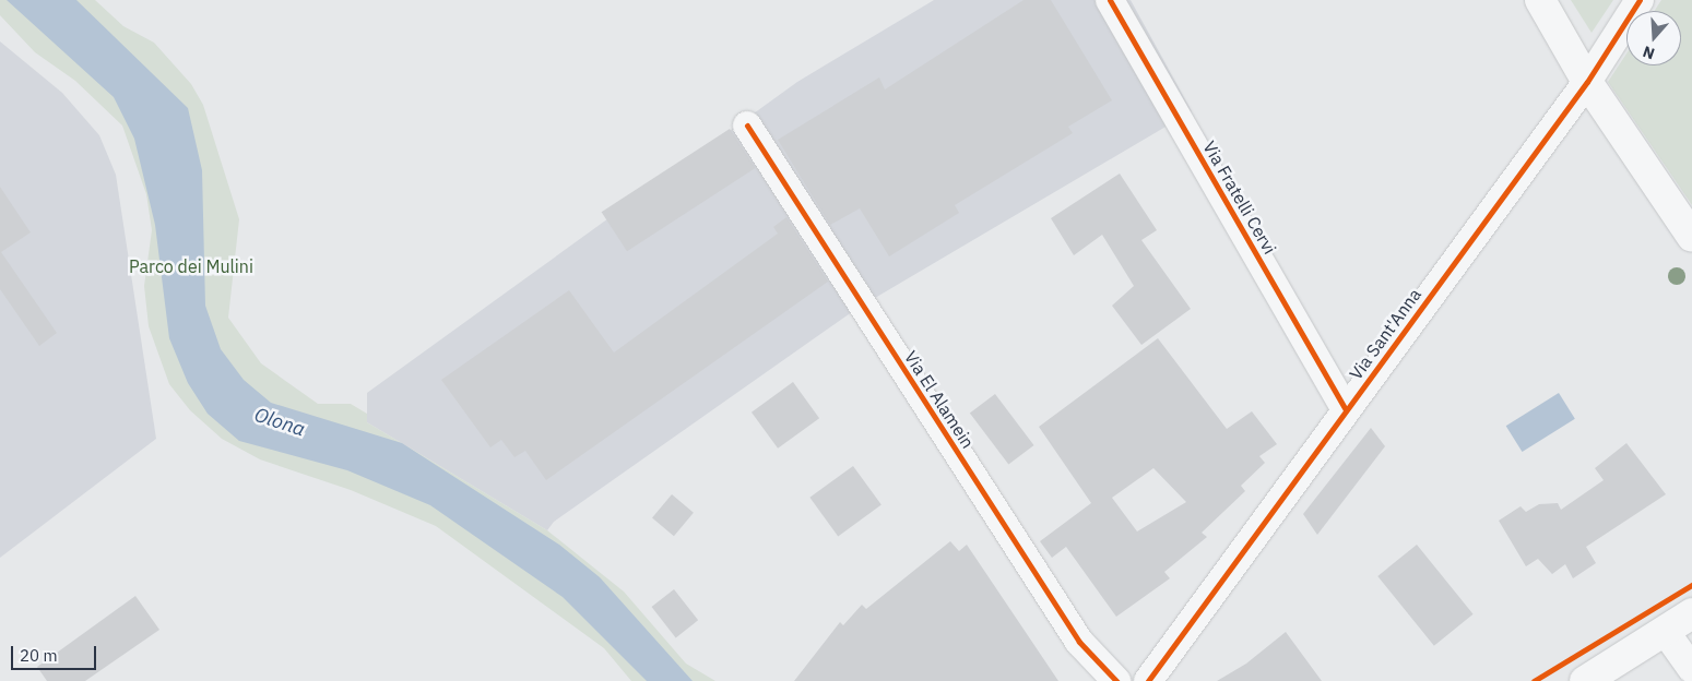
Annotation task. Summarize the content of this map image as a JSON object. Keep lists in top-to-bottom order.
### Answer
{
  "streets": {
    "street": ["Via Fratelli Cervi", "Via Sant'Anna", "Via El Alamein"]
  },
  "crossings": [
    ["Via Fratelli Cervi", "Via Sant'Anna"]
  ],
  "water": ["Olona"],
  "parks": ["Parco dei Mulini"],
  "scale_bar": "20 m",
  "north": "bottom"
}
